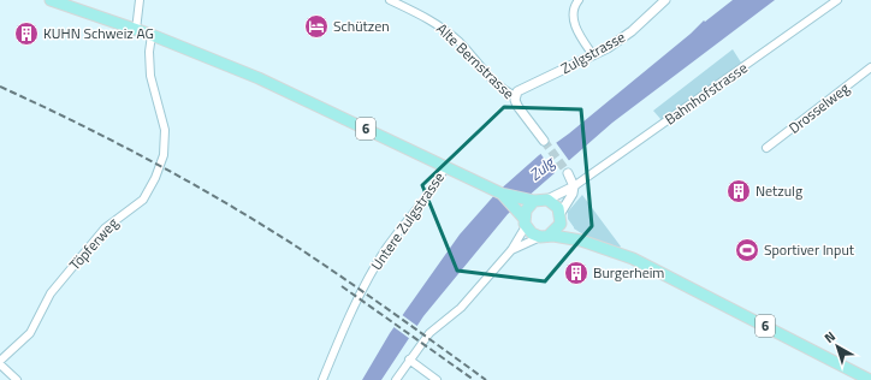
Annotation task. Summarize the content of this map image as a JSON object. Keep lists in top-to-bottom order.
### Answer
{
  "streets": {
    "main road": ["6"],
    "street": [
      "Zulgstrasse",
      "Alte Bernstrasse",
      "Bahnhofstrasse",
      "Drosselweg",
      "Untere Zulgstrasse",
      "Töpferweg"
    ]
  },
  "crossings": [
    ["Zulgstrasse", "Alte Bernstrasse"],
    ["6", "Untere Zulgstrasse"],
    ["6", "Töpferweg"]
  ],
  "water": ["Zulg"],
  "places": {
    "hotel": ["Schützen"],
    "building": ["KUHN Schweiz AG", "Netzulg", "Burgerheim"],
    "sports": ["Sportiver Input"]
  },
  "north": "top left"
}
